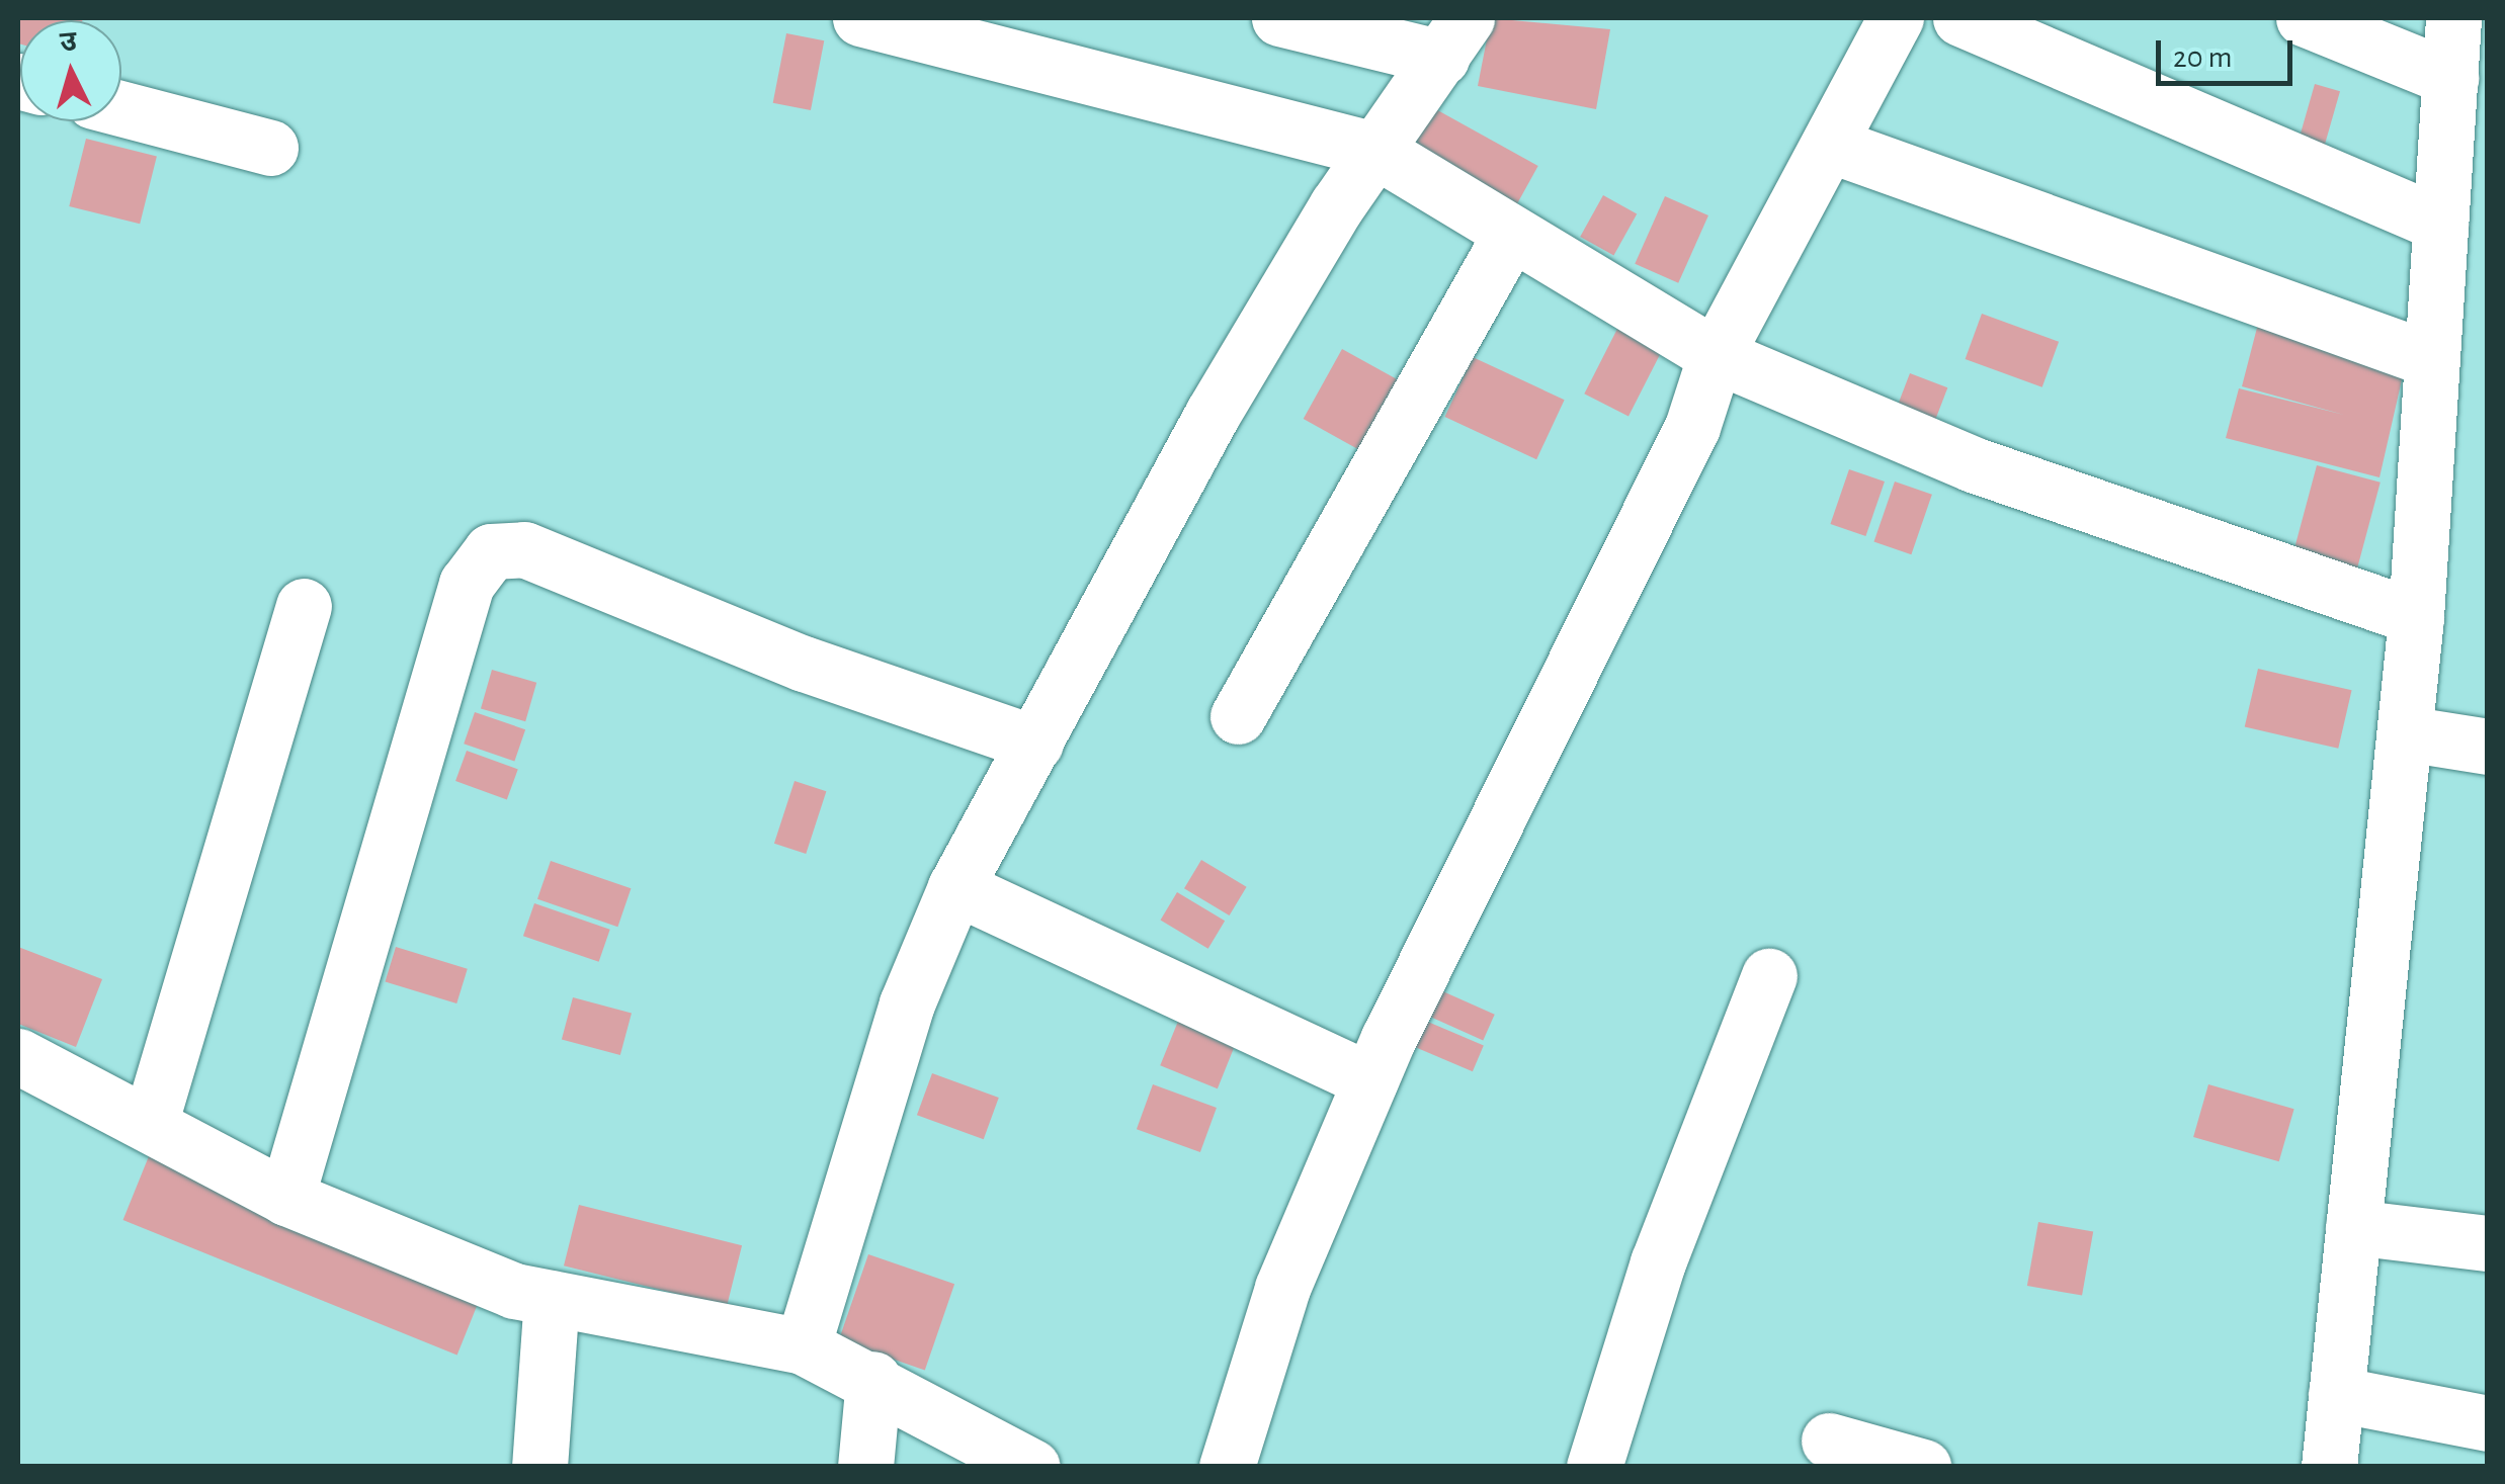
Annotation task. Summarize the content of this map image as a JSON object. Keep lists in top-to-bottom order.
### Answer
{
  "scale_bar": "20 m",
  "north": "top"
}
